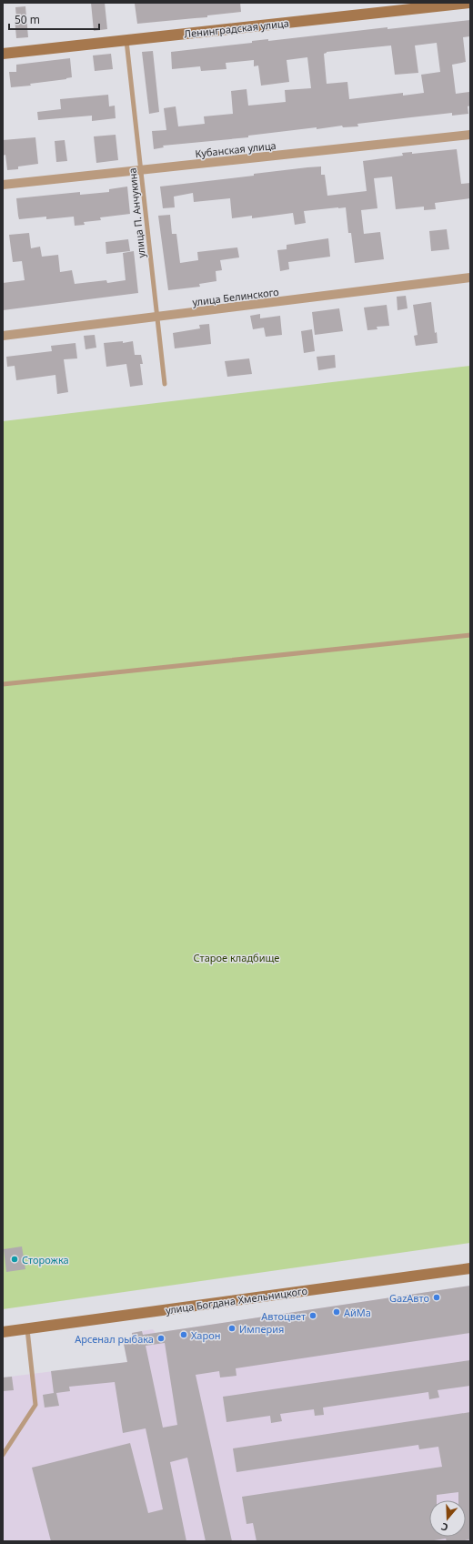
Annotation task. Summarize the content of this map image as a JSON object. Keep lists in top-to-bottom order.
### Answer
{
  "streets": {
    "main road": ["Ленинградская улица", "улица Богдана Хмельницкого"],
    "street": ["Кубанская улица", "улица Белинского"],
    "lane": ["улица П. Анчукина"]
  },
  "crossings": [
    ["Ленинградская улица", "улица П. Анчукина"],
    ["Кубанская улица", "улица П. Анчукина"],
    ["улица П. Анчукина", "улица Белинского"]
  ],
  "parks": ["Старое кладбище"],
  "places": [
    "Сторожка",
    "GazАвто",
    "АйМа",
    "Автоцвет",
    "Империя",
    "Харон",
    "Арсенал рыбака"
  ],
  "scale_bar": "50 m",
  "north": "bottom"
}
